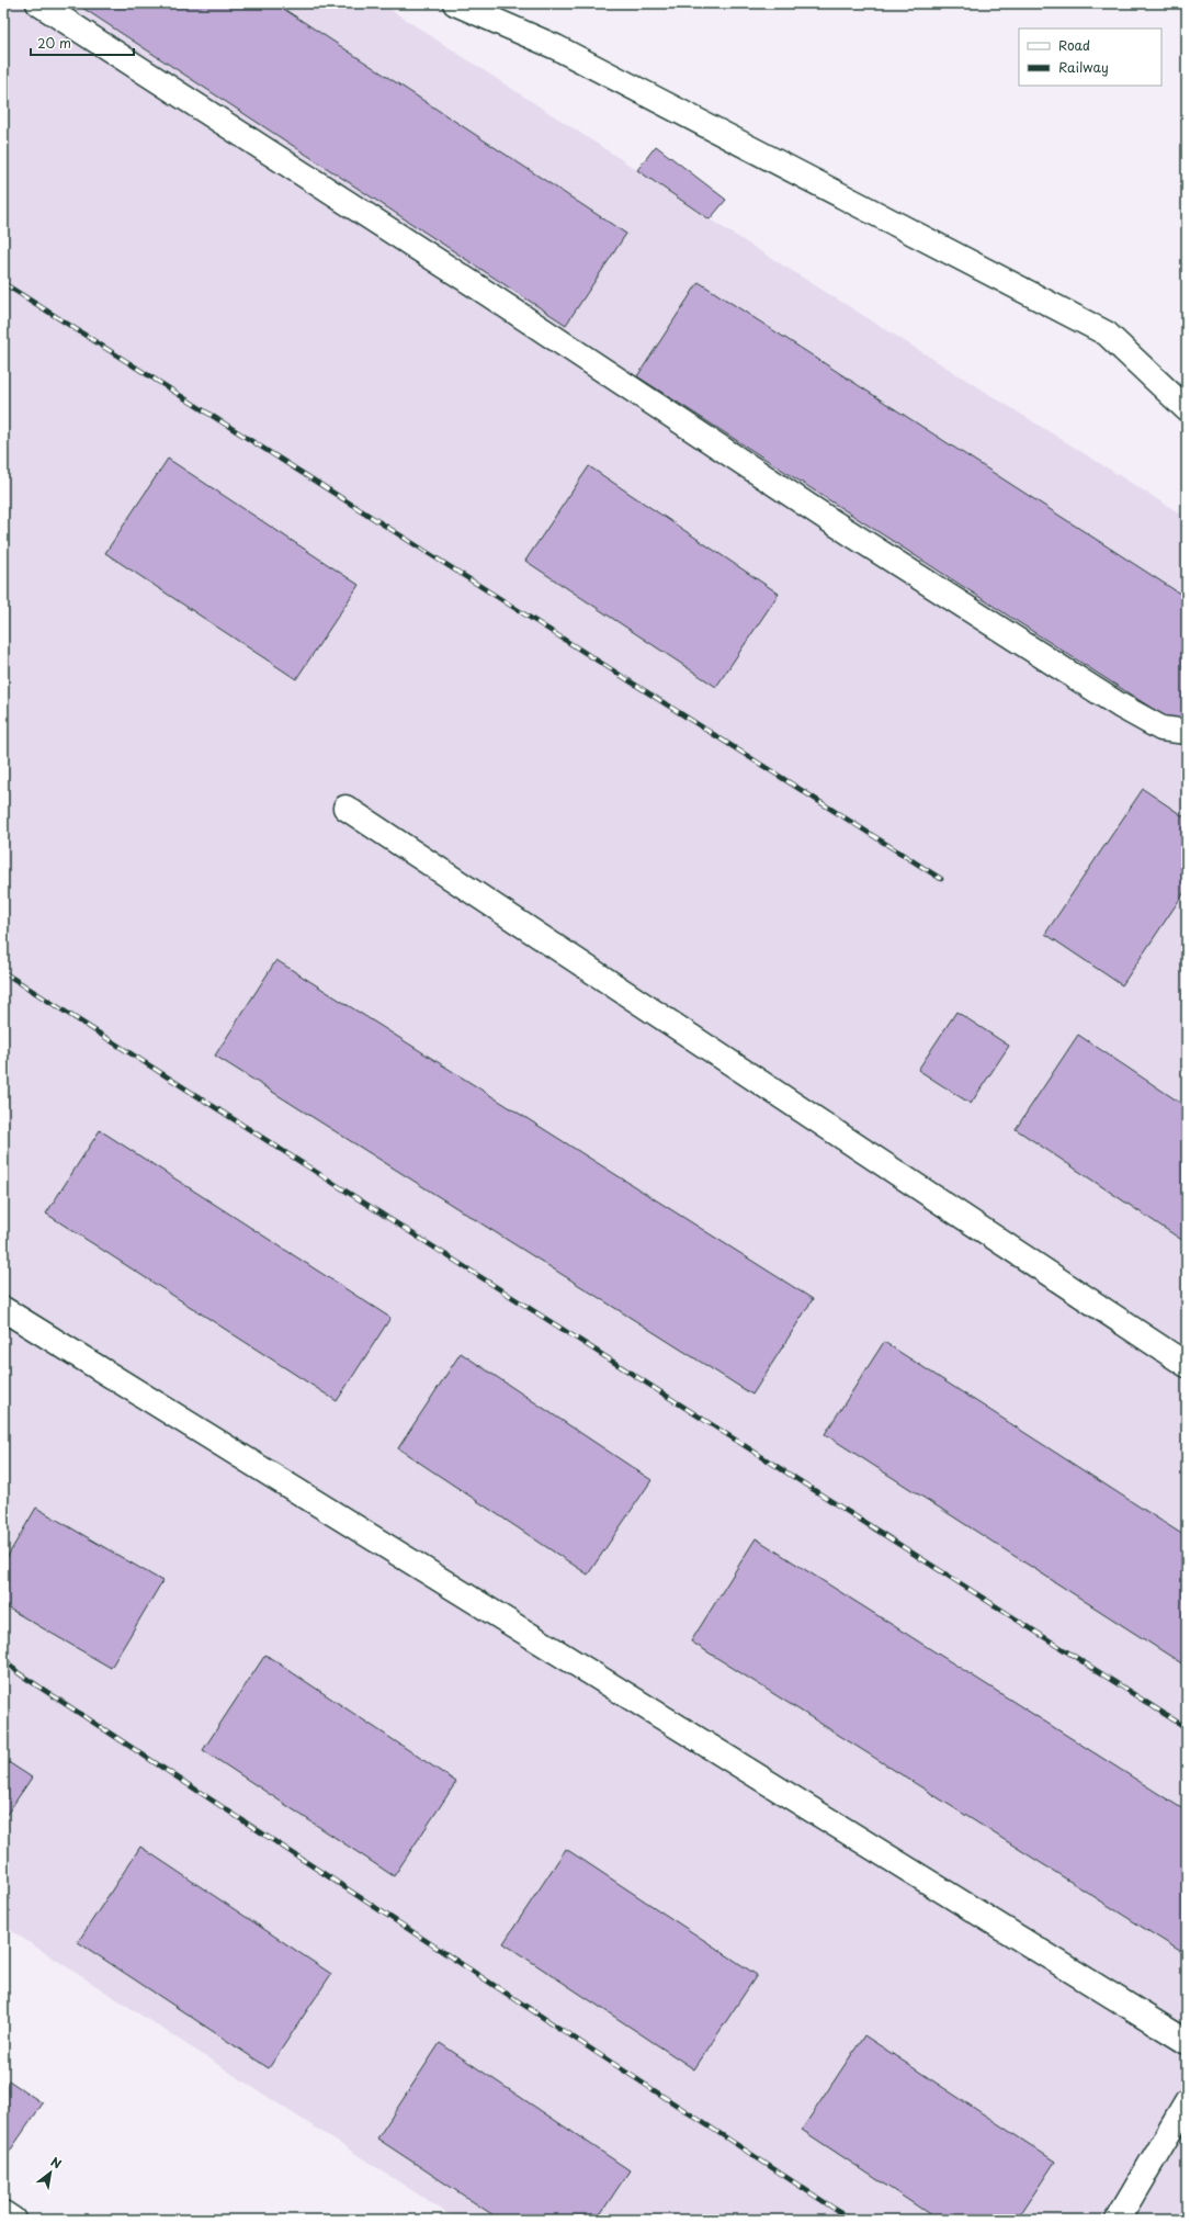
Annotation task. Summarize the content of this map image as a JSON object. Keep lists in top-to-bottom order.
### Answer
{
  "legend": ["Road", "Railway"],
  "scale_bar": "20 m",
  "north": "top right"
}
